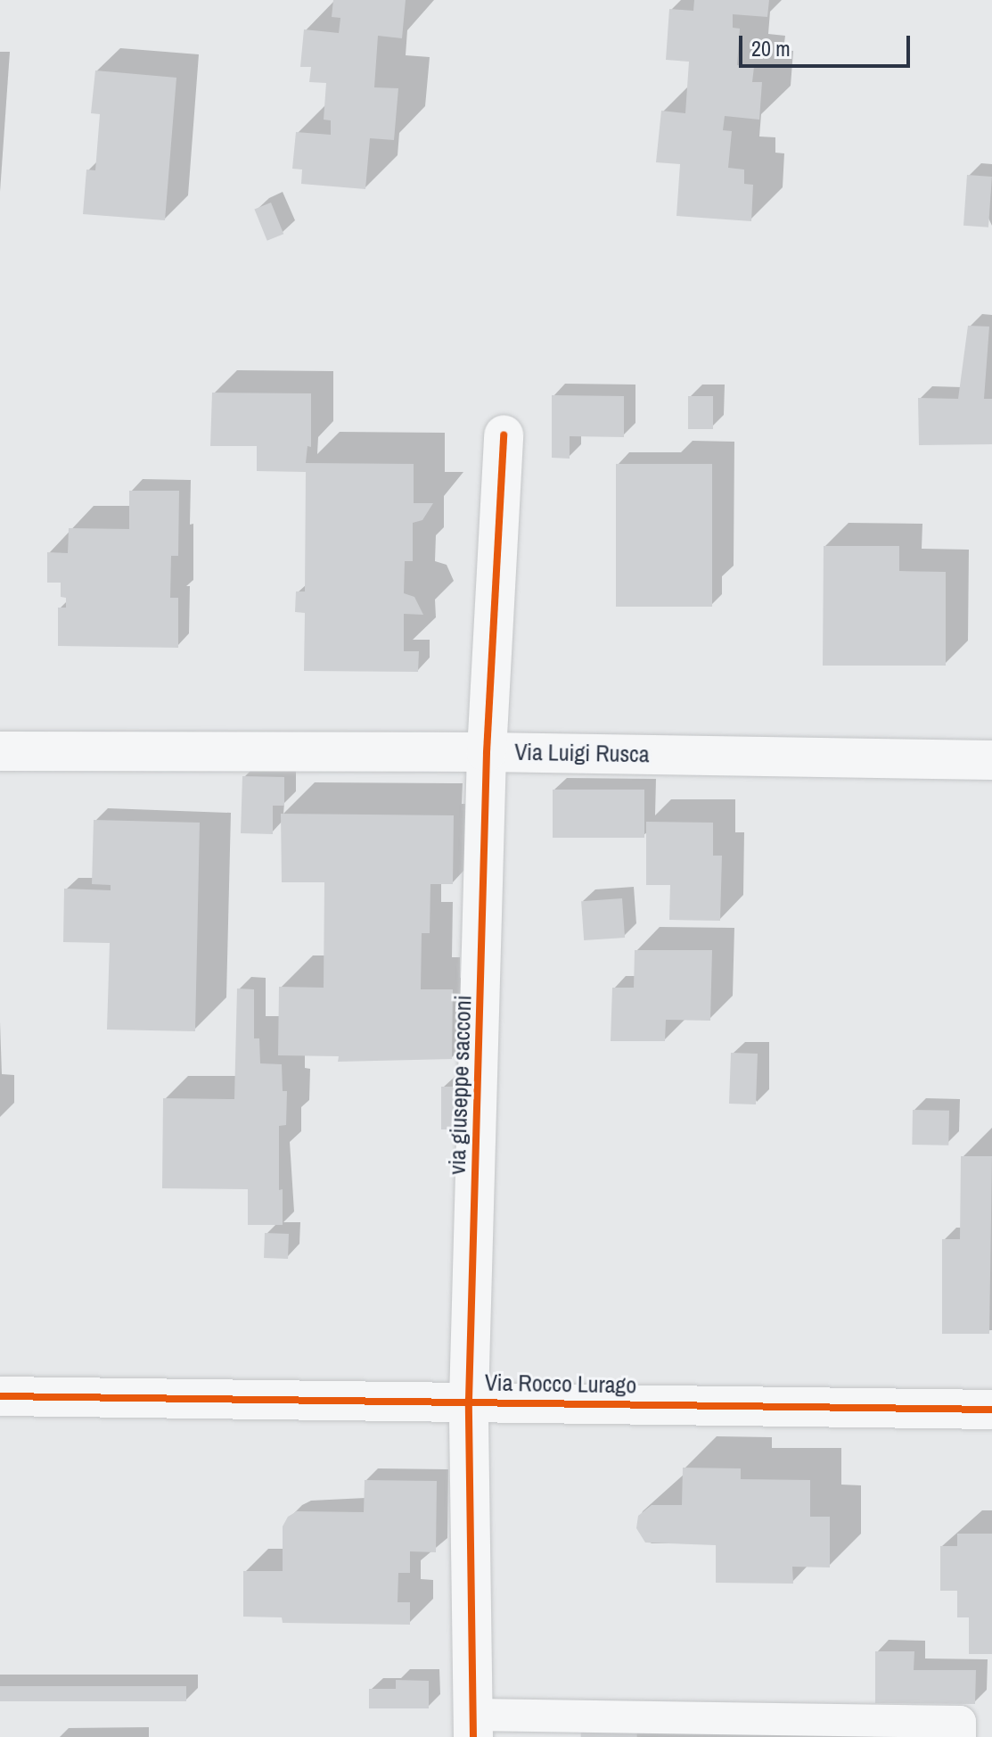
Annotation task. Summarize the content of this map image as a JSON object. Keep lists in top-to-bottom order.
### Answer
{
  "streets": {
    "street": ["Via Luigi Rusca", "via giuseppe sacconi", "Via Rocco Lurago"]
  },
  "crossings": [
    ["Via Luigi Rusca", "via giuseppe sacconi"],
    ["via giuseppe sacconi", "Via Rocco Lurago"]
  ],
  "scale_bar": "20 m"
}
